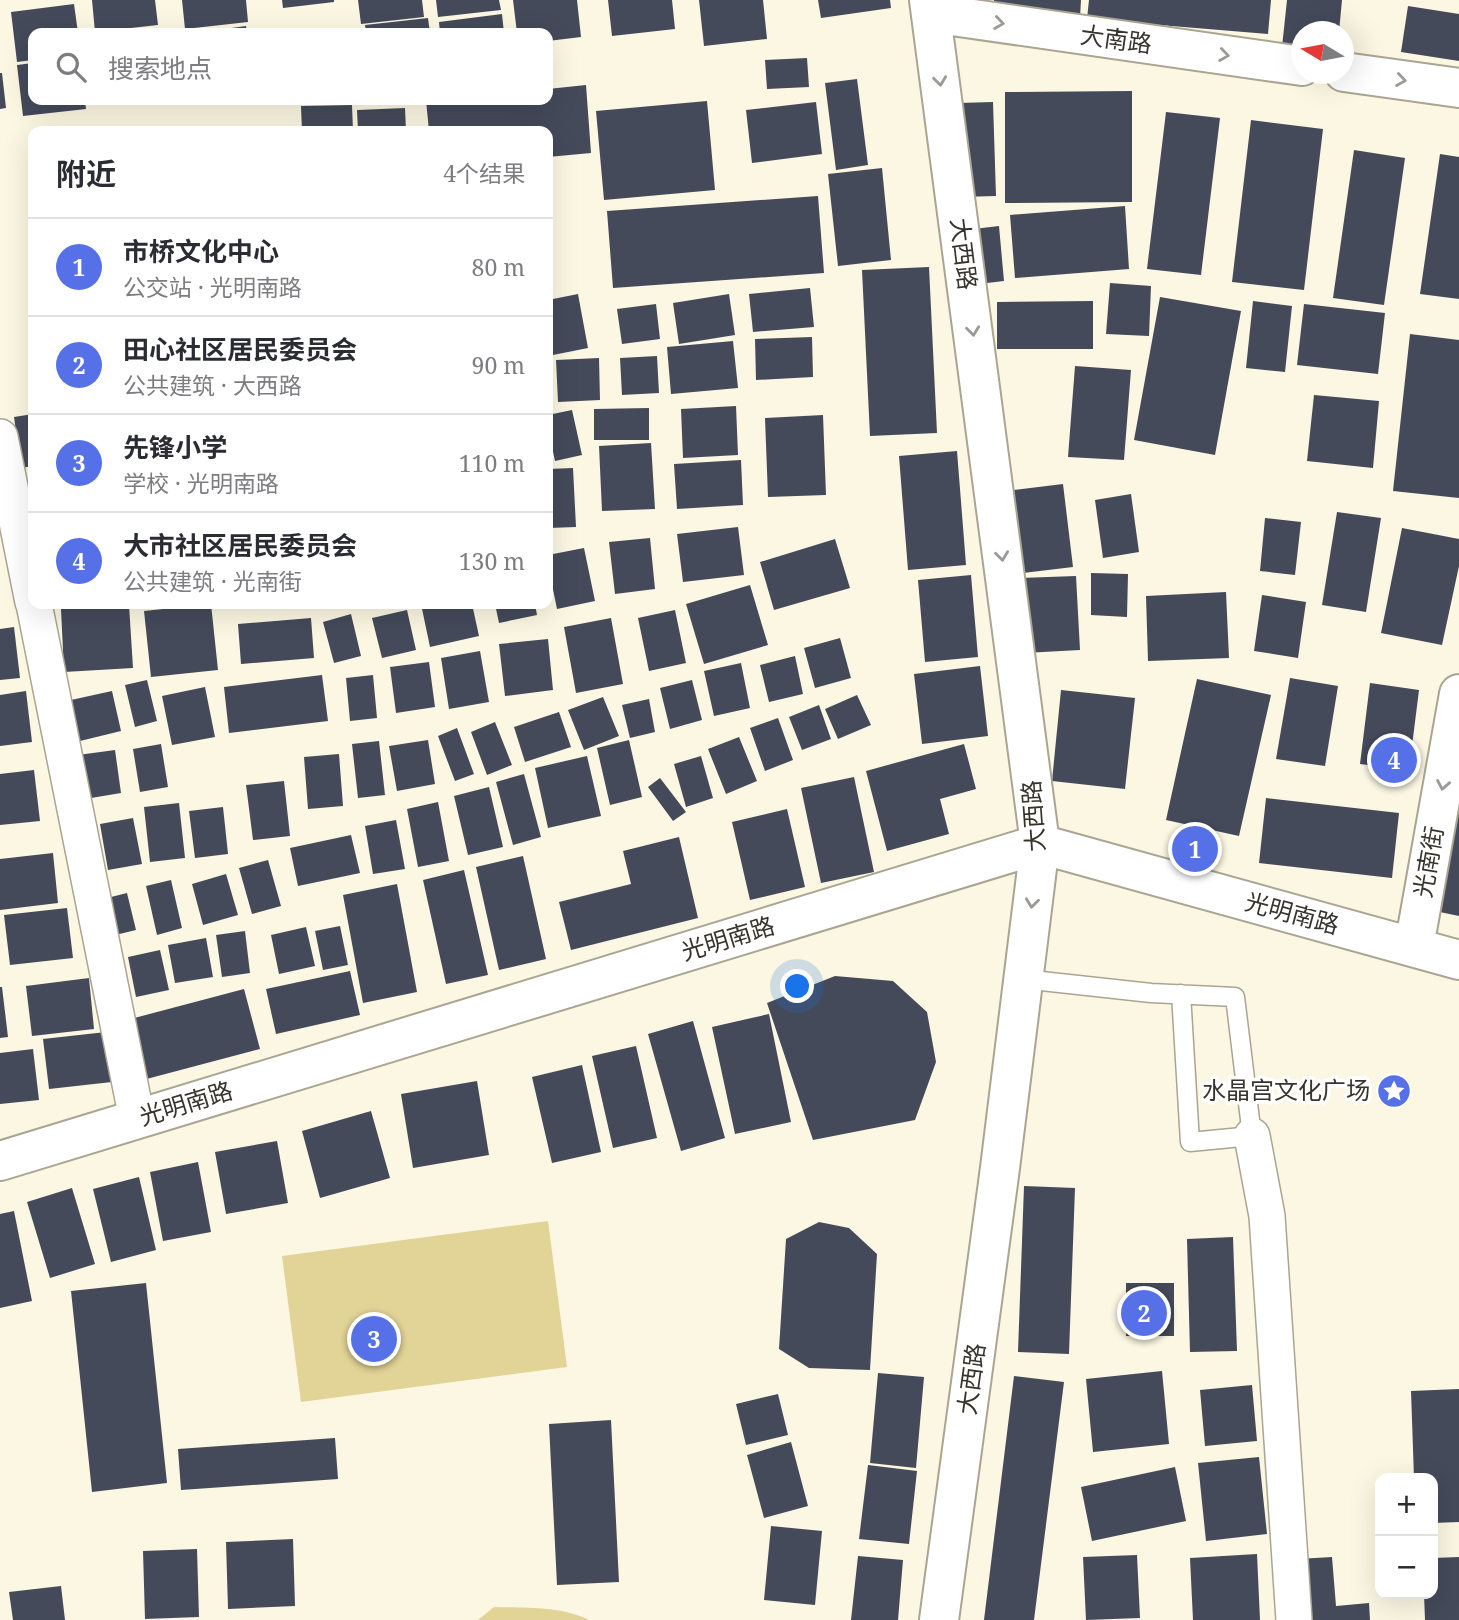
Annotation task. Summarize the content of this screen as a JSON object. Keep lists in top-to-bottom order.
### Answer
{
  "streets": {
    "street": [
      "大南路",
      "大西路",
      "光南街",
      "光明南路"
    ]
  },
  "crossings": [
    ["大南路", "大西路"],
    ["大西路", "光明南路"],
    ["光南街", "光明南路"]
  ],
  "one_way": ["大南路", "大西路", "光南街"],
  "places": {
    "place": ["水晶宫文化广场"]
  },
  "north": "left",
  "page": {
    "search": "搜索地点",
    "heading": ["附近", "4个结果"],
    "list": [
      {
        "mark": "1",
        "name": "市桥文化中心",
        "note": "公交站 · 光明南路",
        "value": "80 m"
      },
      {
        "mark": "2",
        "name": "田心社区居民委员会",
        "note": "公共建筑 · 大西路",
        "value": "90 m"
      },
      {
        "mark": "3",
        "name": "先锋小学",
        "note": "学校 · 光明南路",
        "value": "110 m"
      },
      {
        "mark": "4",
        "name": "大市社区居民委员会",
        "note": "公共建筑 · 光南街",
        "value": "130 m"
      }
    ],
    "pins": [
      "4",
      "1",
      "2",
      "3"
    ],
    "map_buttons": ["+", "−"]
  }
}
